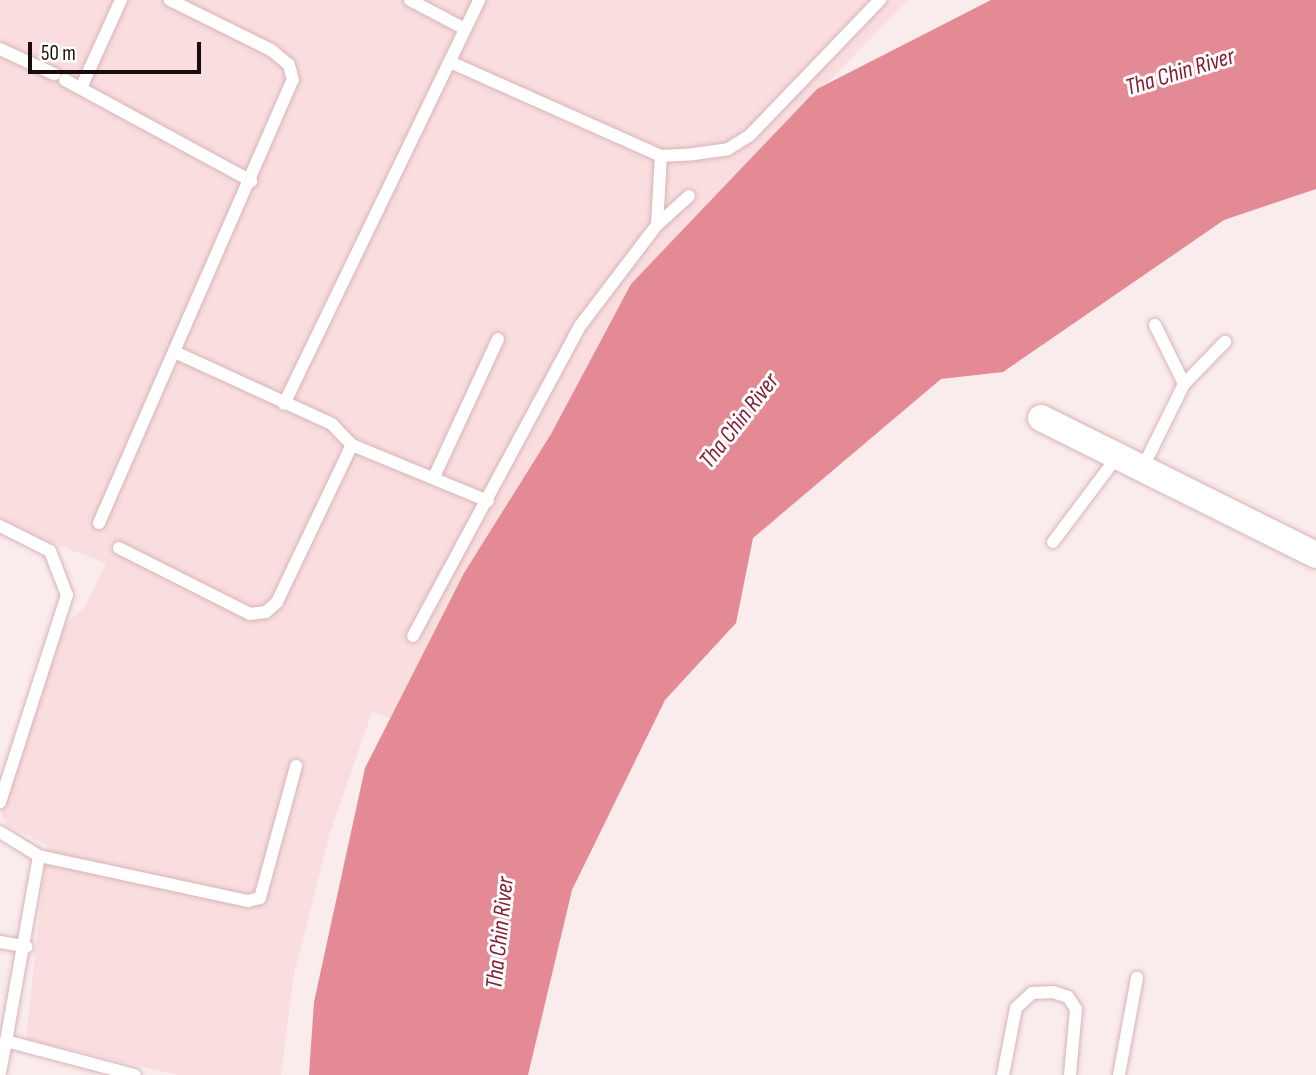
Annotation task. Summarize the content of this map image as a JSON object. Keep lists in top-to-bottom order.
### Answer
{
  "water": ["Tha Chin River"],
  "scale_bar": "50 m"
}
